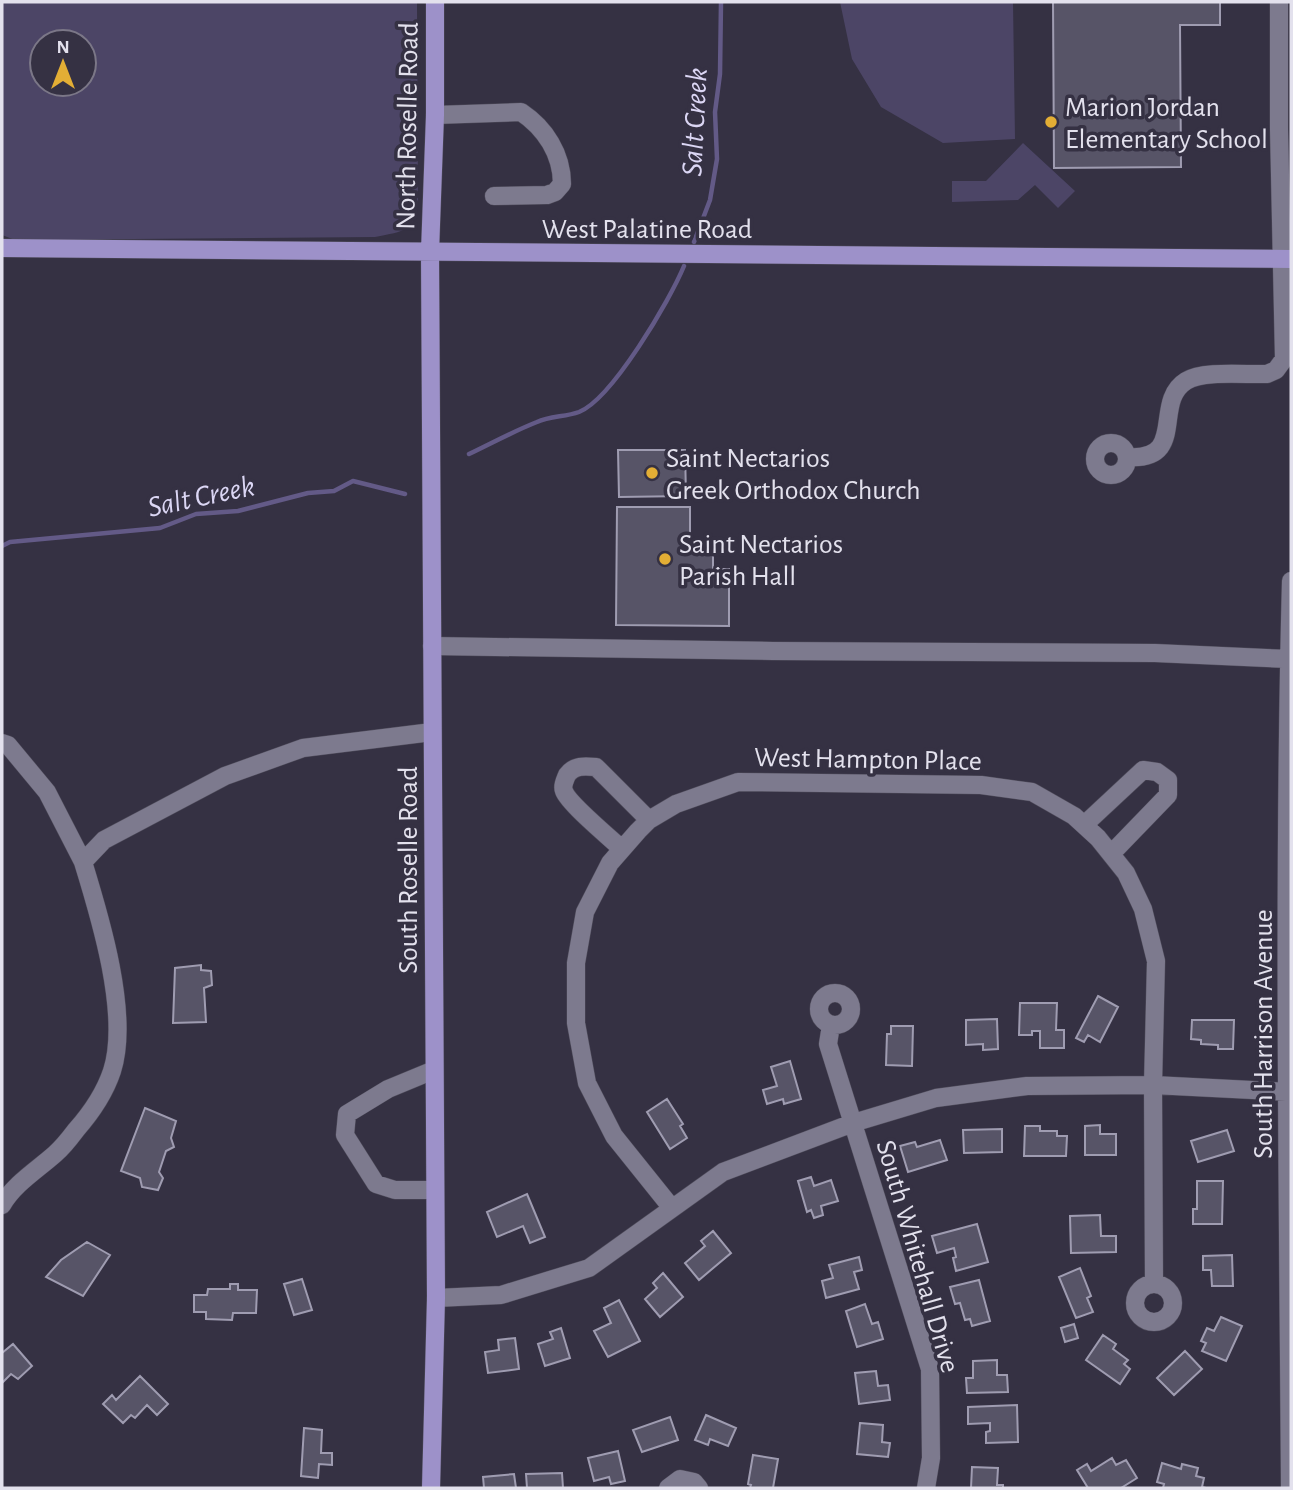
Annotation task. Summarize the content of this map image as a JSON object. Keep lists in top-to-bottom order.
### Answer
{
  "streets": {
    "main road": ["North Roselle Road", "West Palatine Road", "South Roselle Road"],
    "street": ["West Hampton Place", "South Harrison Avenue", "South Whitehall Drive"]
  },
  "crossings": [
    ["North Roselle Road", "West Palatine Road"],
    ["North Roselle Road", "South Roselle Road"],
    ["West Palatine Road", "South Roselle Road"]
  ],
  "water": ["Salt Creek"],
  "places": ["Marion Jordan Elementary School", "Saint Nectarios Greek Orthodox Church", "Saint Nectarios Parish Hall"],
  "north": "top"
}
